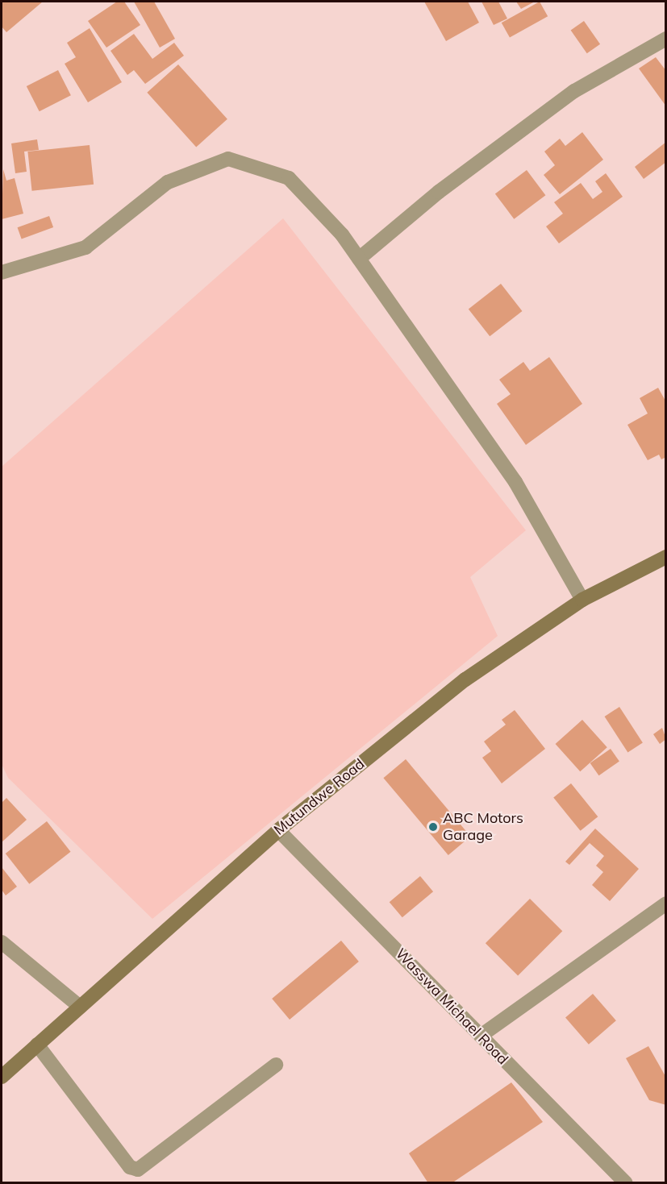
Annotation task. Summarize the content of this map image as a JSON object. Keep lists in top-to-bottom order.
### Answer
{
  "streets": {
    "main road": ["Mutundwe Road"],
    "street": ["Wasswa Michael Road"]
  },
  "crossings": [
    ["Mutundwe Road", "Wasswa Michael Road"]
  ],
  "places": ["ABC Motors Garage"]
}
